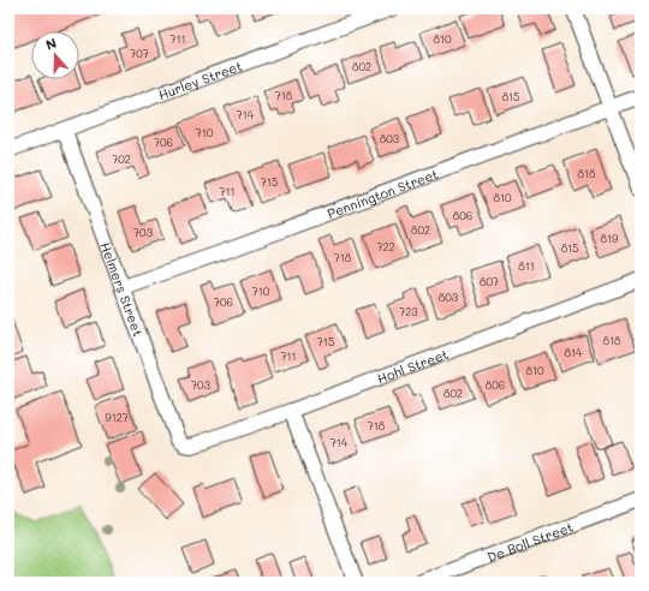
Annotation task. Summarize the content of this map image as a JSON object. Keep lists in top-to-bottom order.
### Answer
{
  "streets": {
    "street": [
      "Hurley Street",
      "Pennington Street",
      "Helmers Street",
      "Hohl Street",
      "De Boll Street"
    ]
  },
  "crossings": [
    ["Hurley Street", "Helmers Street"],
    ["Pennington Street", "Helmers Street"],
    ["Helmers Street", "Hohl Street"]
  ],
  "house_numbers": [
    "711",
    "810",
    "707",
    "802",
    "718",
    "815",
    "714",
    "710",
    "803",
    "706",
    "702",
    "818",
    "715",
    "711",
    "810",
    "806",
    "802",
    "703",
    "819",
    "722",
    "815",
    "718",
    "811",
    "807",
    "710",
    "803",
    "706",
    "723",
    "818",
    "715",
    "814",
    "711",
    "810",
    "703",
    "806",
    "802",
    "9127",
    "718",
    "714"
  ],
  "north": "top"
}
